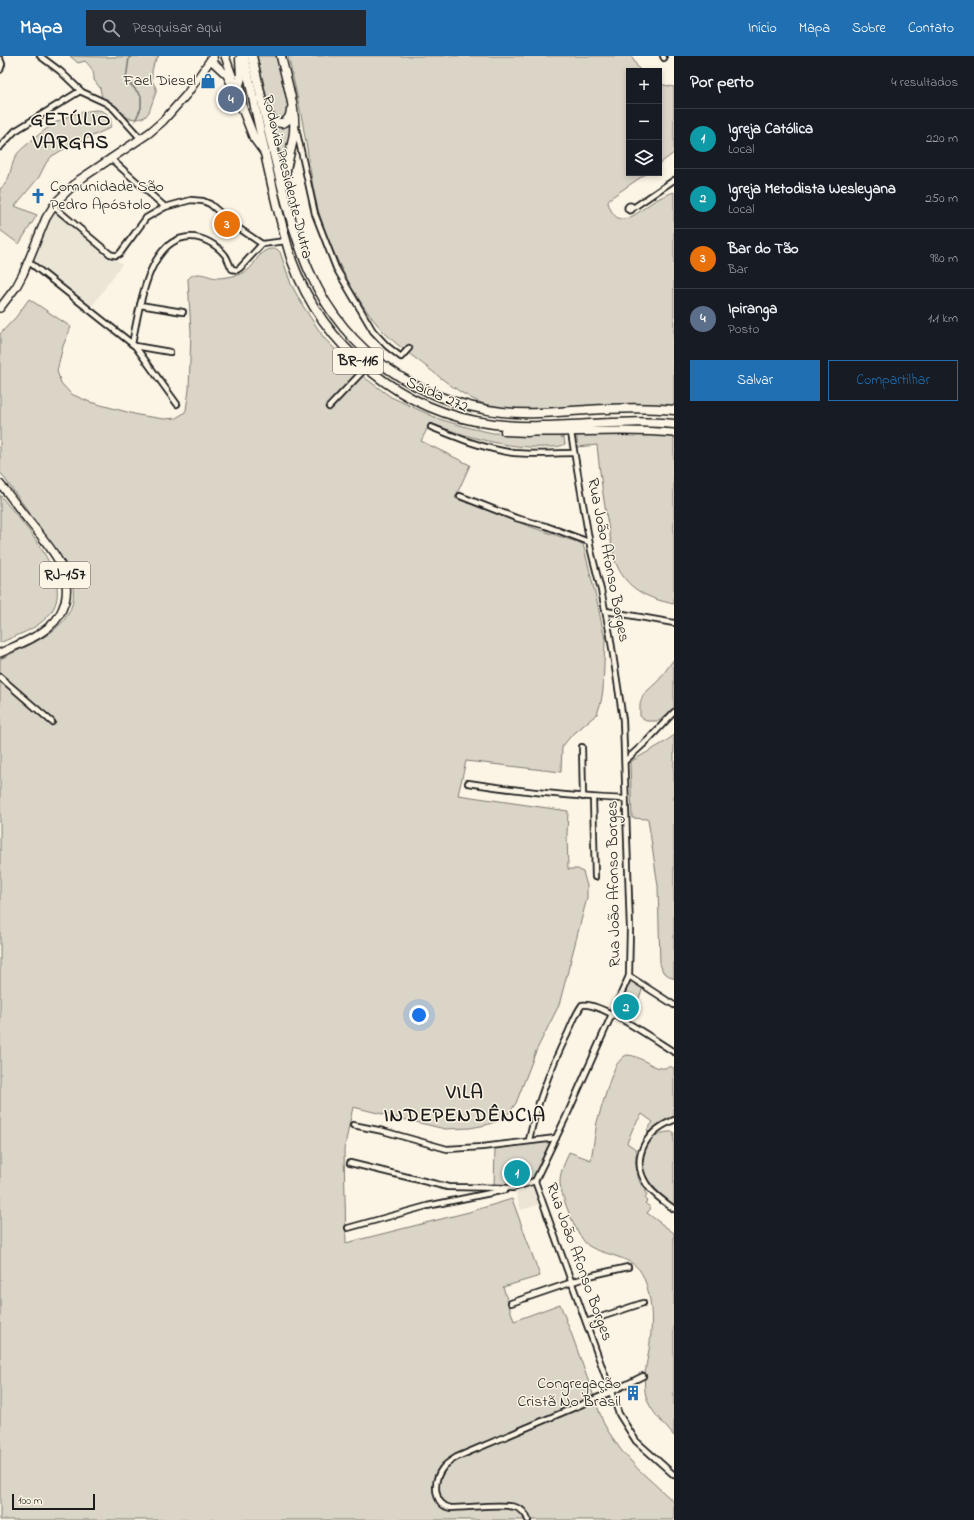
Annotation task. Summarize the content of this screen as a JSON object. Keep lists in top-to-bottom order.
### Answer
{
  "streets": {
    "highway": ["Rodovia Presidente Dutra", "BR-116", "Saída 272"],
    "main road": ["RJ-157"],
    "street": ["Rua João Afonso Borges"]
  },
  "crossings": [
    ["Rodovia Presidente Dutra", "Saída 272"]
  ],
  "districts": ["GETÚLIO VARGAS", "VILA INDEPENDÊNCIA"],
  "places": {
    "shop": ["Fael Diesel"],
    "church": ["Comunidade São Pedro Apóstolo"],
    "building": ["Congregação Cristã No Brasil"]
  },
  "scale_bar": "100 m",
  "page": {
    "header": "Mapa",
    "search": "Pesquisar aqui",
    "nav": [
      "Início",
      "Mapa",
      "Sobre",
      "Contato"
    ],
    "heading": ["Por perto", "4 resultados"],
    "map_buttons": ["+", "−"],
    "pins": [
      "4",
      "3",
      "2",
      "1"
    ],
    "list": [
      {
        "mark": "1",
        "name": "Igreja Católica",
        "note": "Local",
        "value": "220 m"
      },
      {
        "mark": "2",
        "name": "Igreja Metodista Wesleyana",
        "note": "Local",
        "value": "250 m"
      },
      {
        "mark": "3",
        "name": "Bar do Tão",
        "note": "Bar",
        "value": "980 m"
      },
      {
        "mark": "4",
        "name": "Ipiranga",
        "note": "Posto",
        "value": "1.1 km"
      }
    ],
    "buttons": ["Salvar", "Compartilhar"],
    "scale": "100 m"
  }
}
